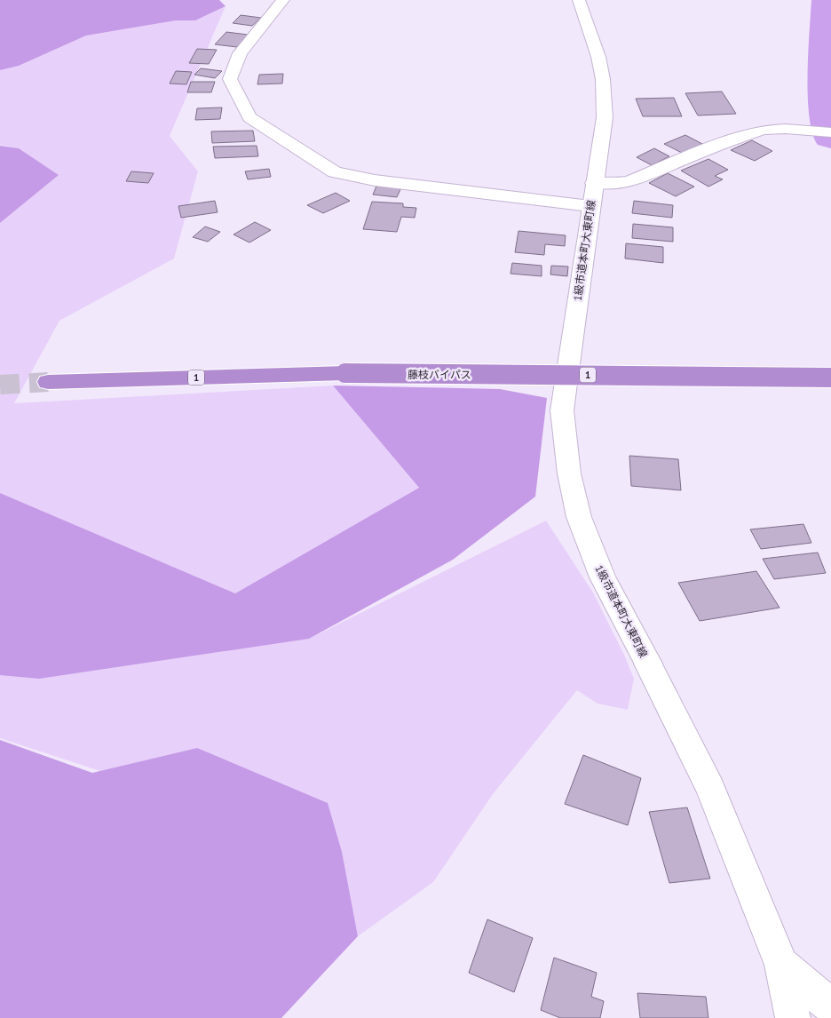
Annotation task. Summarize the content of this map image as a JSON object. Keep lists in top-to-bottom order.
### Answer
{
  "streets": {
    "highway": ["藤枝バイパス", "1"],
    "street": ["1級市道本町大東町線"]
  }
}
